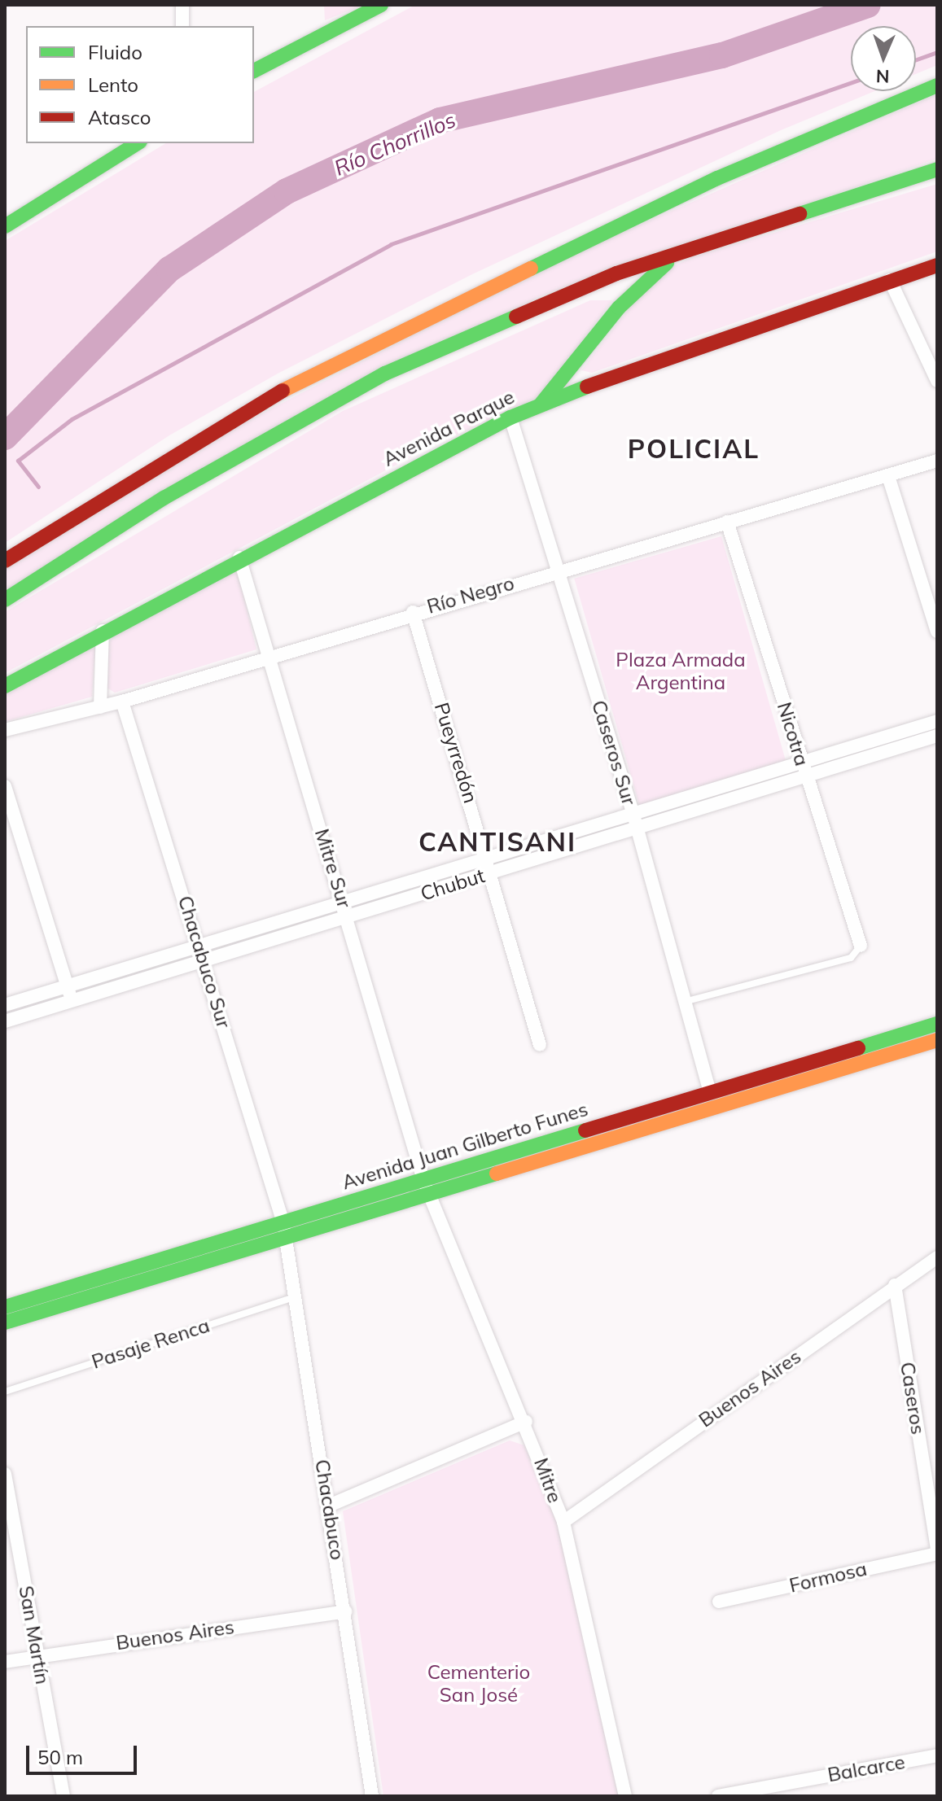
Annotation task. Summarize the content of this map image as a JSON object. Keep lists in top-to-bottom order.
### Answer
{
  "streets": {
    "main road": ["Avenida Parque", "Avenida Juan Gilberto Funes"],
    "street": [
      "Río Negro",
      "Nicotra",
      "Pueyrredón",
      "Caseros Sur",
      "Mitre Sur",
      "Chubut",
      "Chacabuco Sur",
      "Buenos Aires",
      "Caseros",
      "Mitre",
      "Chacabuco",
      "Formosa",
      "San Martín",
      "Balcarce"
    ],
    "lane": ["Pasaje Renca"]
  },
  "crossings": [
    ["Avenida Parque", "Caseros Sur"],
    ["Avenida Parque", "Mitre Sur"],
    ["Río Negro", "Nicotra"],
    ["Río Negro", "Pueyrredón"],
    ["Río Negro", "Caseros Sur"],
    ["Río Negro", "Mitre Sur"],
    ["Río Negro", "Chacabuco Sur"],
    ["Nicotra", "Chubut"],
    ["Pueyrredón", "Chubut"],
    ["Caseros Sur", "Chubut"],
    ["Caseros Sur", "Avenida Juan Gilberto Funes"],
    ["Mitre Sur", "Chubut"],
    ["Mitre Sur", "Avenida Juan Gilberto Funes"],
    ["Mitre Sur", "Mitre"],
    ["Chubut", "Chacabuco Sur"],
    ["Chacabuco Sur", "Avenida Juan Gilberto Funes"],
    ["Chacabuco Sur", "Chacabuco"],
    ["Avenida Juan Gilberto Funes", "Mitre"],
    ["Avenida Juan Gilberto Funes", "Chacabuco"],
    ["Pasaje Renca", "Chacabuco"],
    ["Buenos Aires", "Caseros"],
    ["Buenos Aires", "Mitre"],
    ["Buenos Aires", "Chacabuco"],
    ["Buenos Aires", "San Martín"],
    ["Caseros", "Formosa"]
  ],
  "districts": ["POLICIAL", "CANTISANI"],
  "water": ["Río Chorrillos"],
  "parks": ["Plaza Armada Argentina", "Cementerio San José"],
  "legend": ["Fluido", "Lento", "Atasco"],
  "scale_bar": "50 m",
  "north": "bottom"
}
